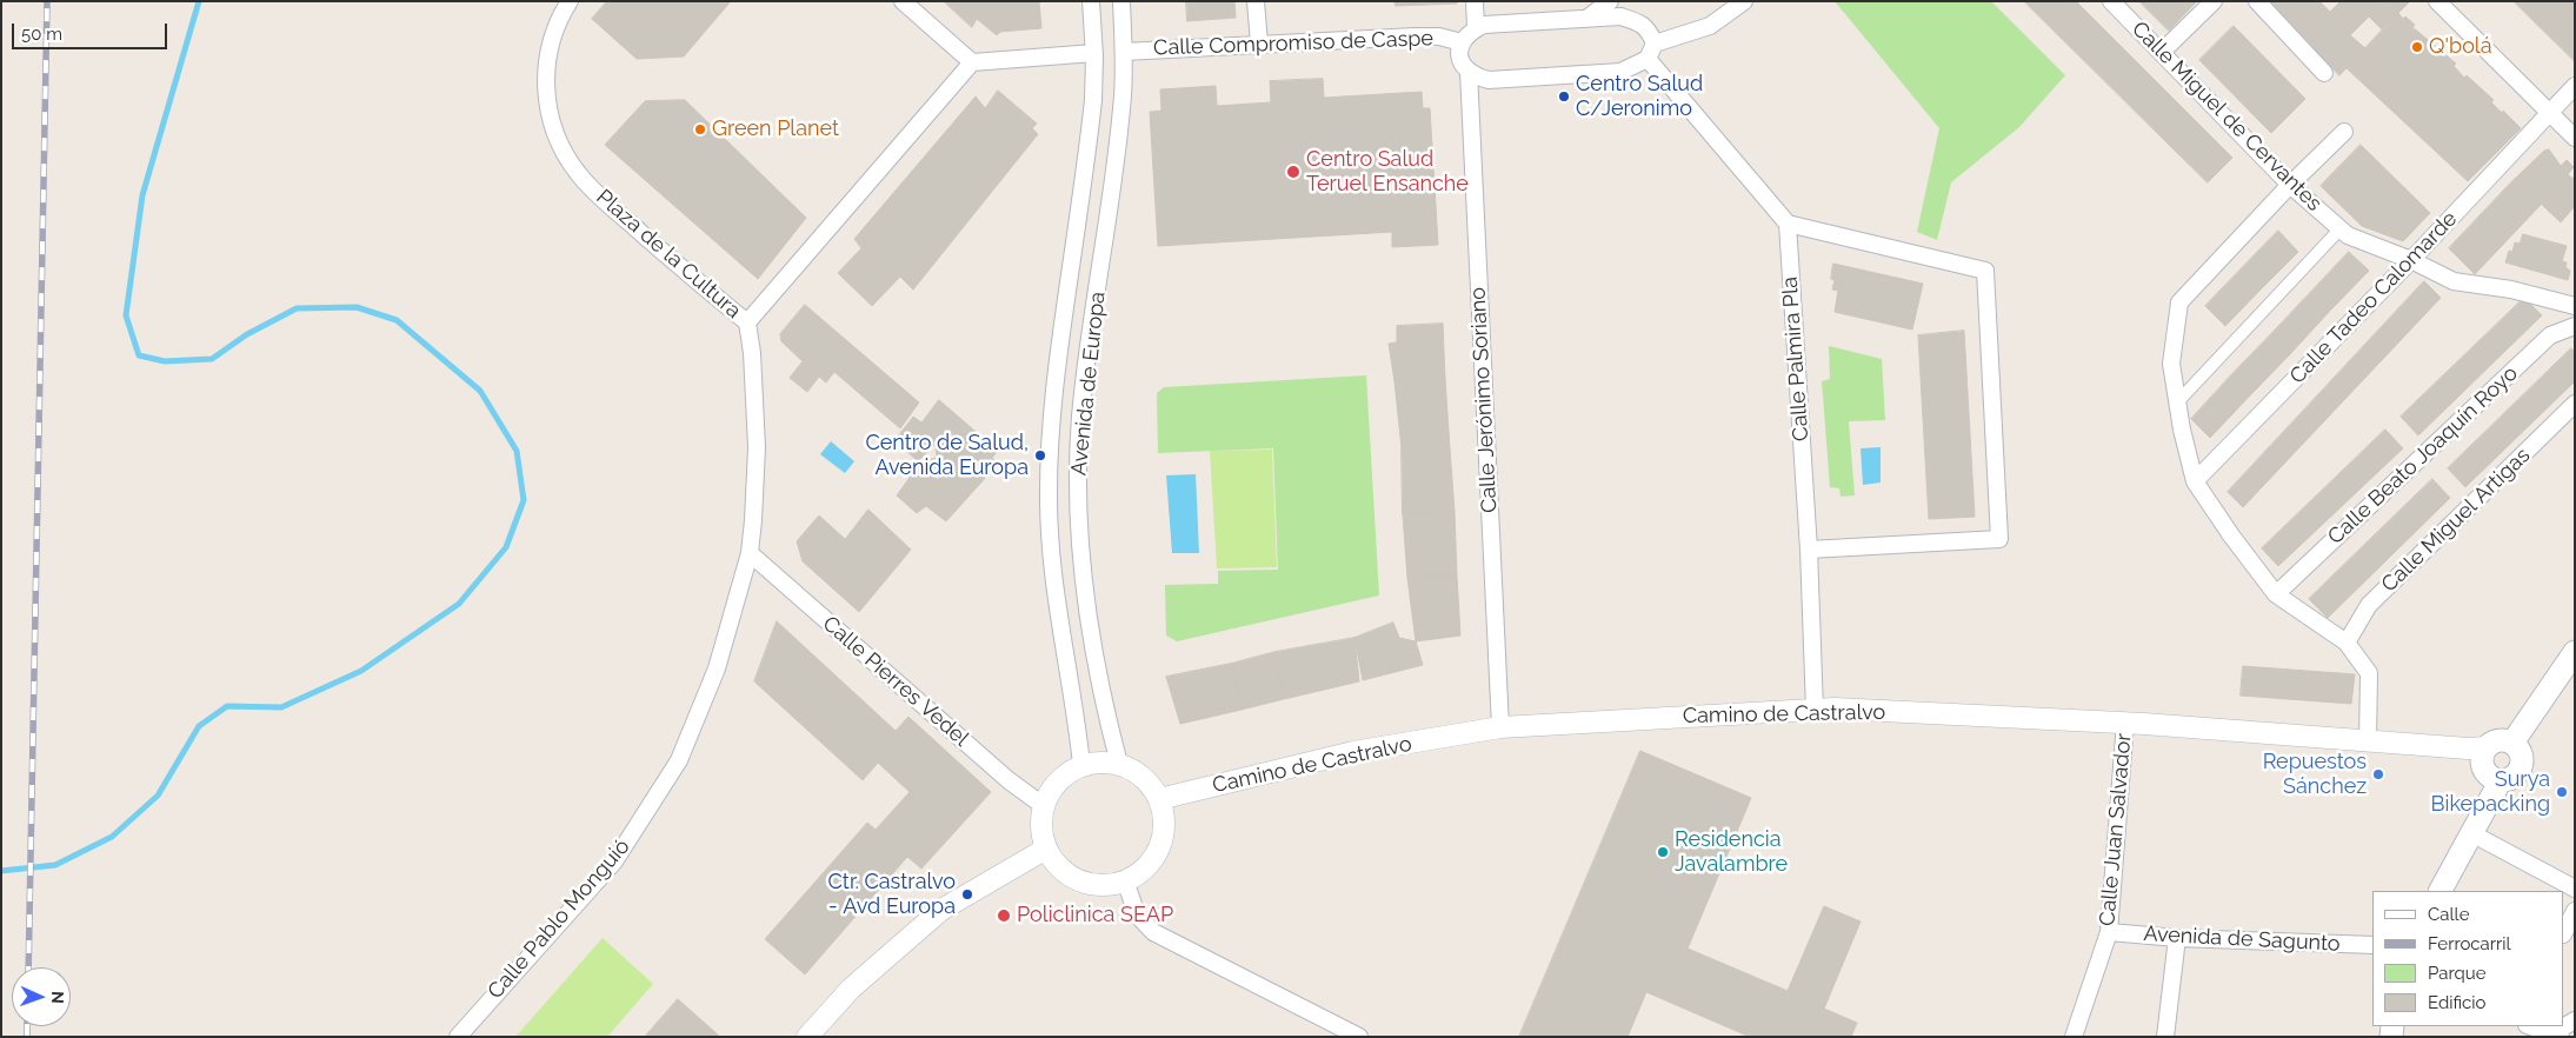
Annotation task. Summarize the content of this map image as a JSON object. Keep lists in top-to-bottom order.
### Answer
{
  "streets": {
    "street": [
      "Calle Compromiso de Caspe",
      "Calle Miguel de Cervantes",
      "Plaza de la Cultura",
      "Calle Tadeo Calomarde",
      "Calle Palmira Pla",
      "Avenida de Europa",
      "Calle Jerónimo Soriano",
      "Calle Beato Joaquín Royo",
      "Calle Miguel Artigas",
      "Calle Pierres Vedel",
      "Camino de Castralvo",
      "Calle Juan Salvador",
      "Calle Pablo Monguió",
      "Avenida de Sagunto"
    ]
  },
  "crossings": [
    ["Calle Compromiso de Caspe", "Avenida de Europa"],
    ["Calle Compromiso de Caspe", "Calle Jerónimo Soriano"],
    ["Calle Miguel de Cervantes", "Calle Tadeo Calomarde"],
    ["Plaza de la Cultura", "Calle Pablo Monguió"],
    ["Calle Palmira Pla", "Camino de Castralvo"],
    ["Avenida de Europa", "Calle Pierres Vedel"],
    ["Avenida de Europa", "Camino de Castralvo"],
    ["Calle Jerónimo Soriano", "Camino de Castralvo"],
    ["Calle Pierres Vedel", "Camino de Castralvo"],
    ["Calle Pierres Vedel", "Calle Pablo Monguió"],
    ["Camino de Castralvo", "Calle Juan Salvador"],
    ["Calle Juan Salvador", "Avenida de Sagunto"]
  ],
  "places": [
    "Q'bolá",
    "Centro Salud C/Jeronimo",
    "Green Planet",
    "Centro Salud Teruel Ensanche",
    "Centro de Salud, Avenida Europa",
    "Repuestos Sánchez",
    "Surya Bikepacking",
    "Residencia Javalambre",
    "Ctr. Castralvo - Avd Europa",
    "Policlinica SEAP"
  ],
  "legend": [
    "Calle",
    "Ferrocarril",
    "Parque",
    "Edificio"
  ],
  "scale_bar": "50 m",
  "north": "right"
}
